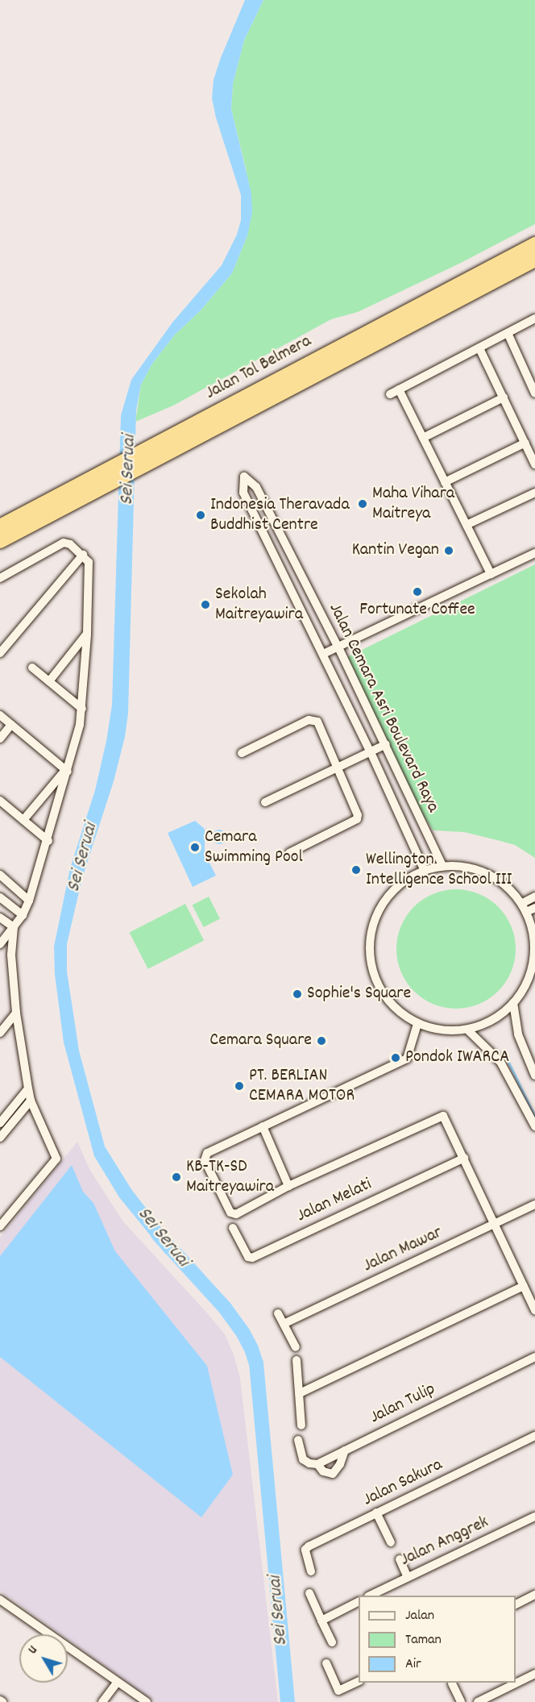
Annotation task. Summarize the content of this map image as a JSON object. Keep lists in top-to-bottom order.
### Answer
{
  "streets": {
    "highway": ["Jalan Tol Belmera"],
    "street": [
      "Jalan Cemara Asri Boulevard Raya",
      "Jalan Melati",
      "Jalan Mawar",
      "Jalan Tulip",
      "Jalan Sakura",
      "Jalan Anggrek"
    ]
  },
  "water": ["Sei Seruai"],
  "places": [
    "Maha Vihara Maitreya",
    "Indonesia Theravada Buddhist Centre",
    "Kantin Vegan",
    "Fortunate Coffee",
    "Sekolah Maitreyawira",
    "Cemara Swimming Pool",
    "Wellington Intelligence School III",
    "Sophie's Square",
    "Cemara Square",
    "Pondok IWARCA",
    "PT. BERLIAN CEMARA MOTOR",
    "KB-TK-SD Maitreyawira"
  ],
  "legend": ["Jalan", "Taman", "Air"],
  "north": "top left"
}
